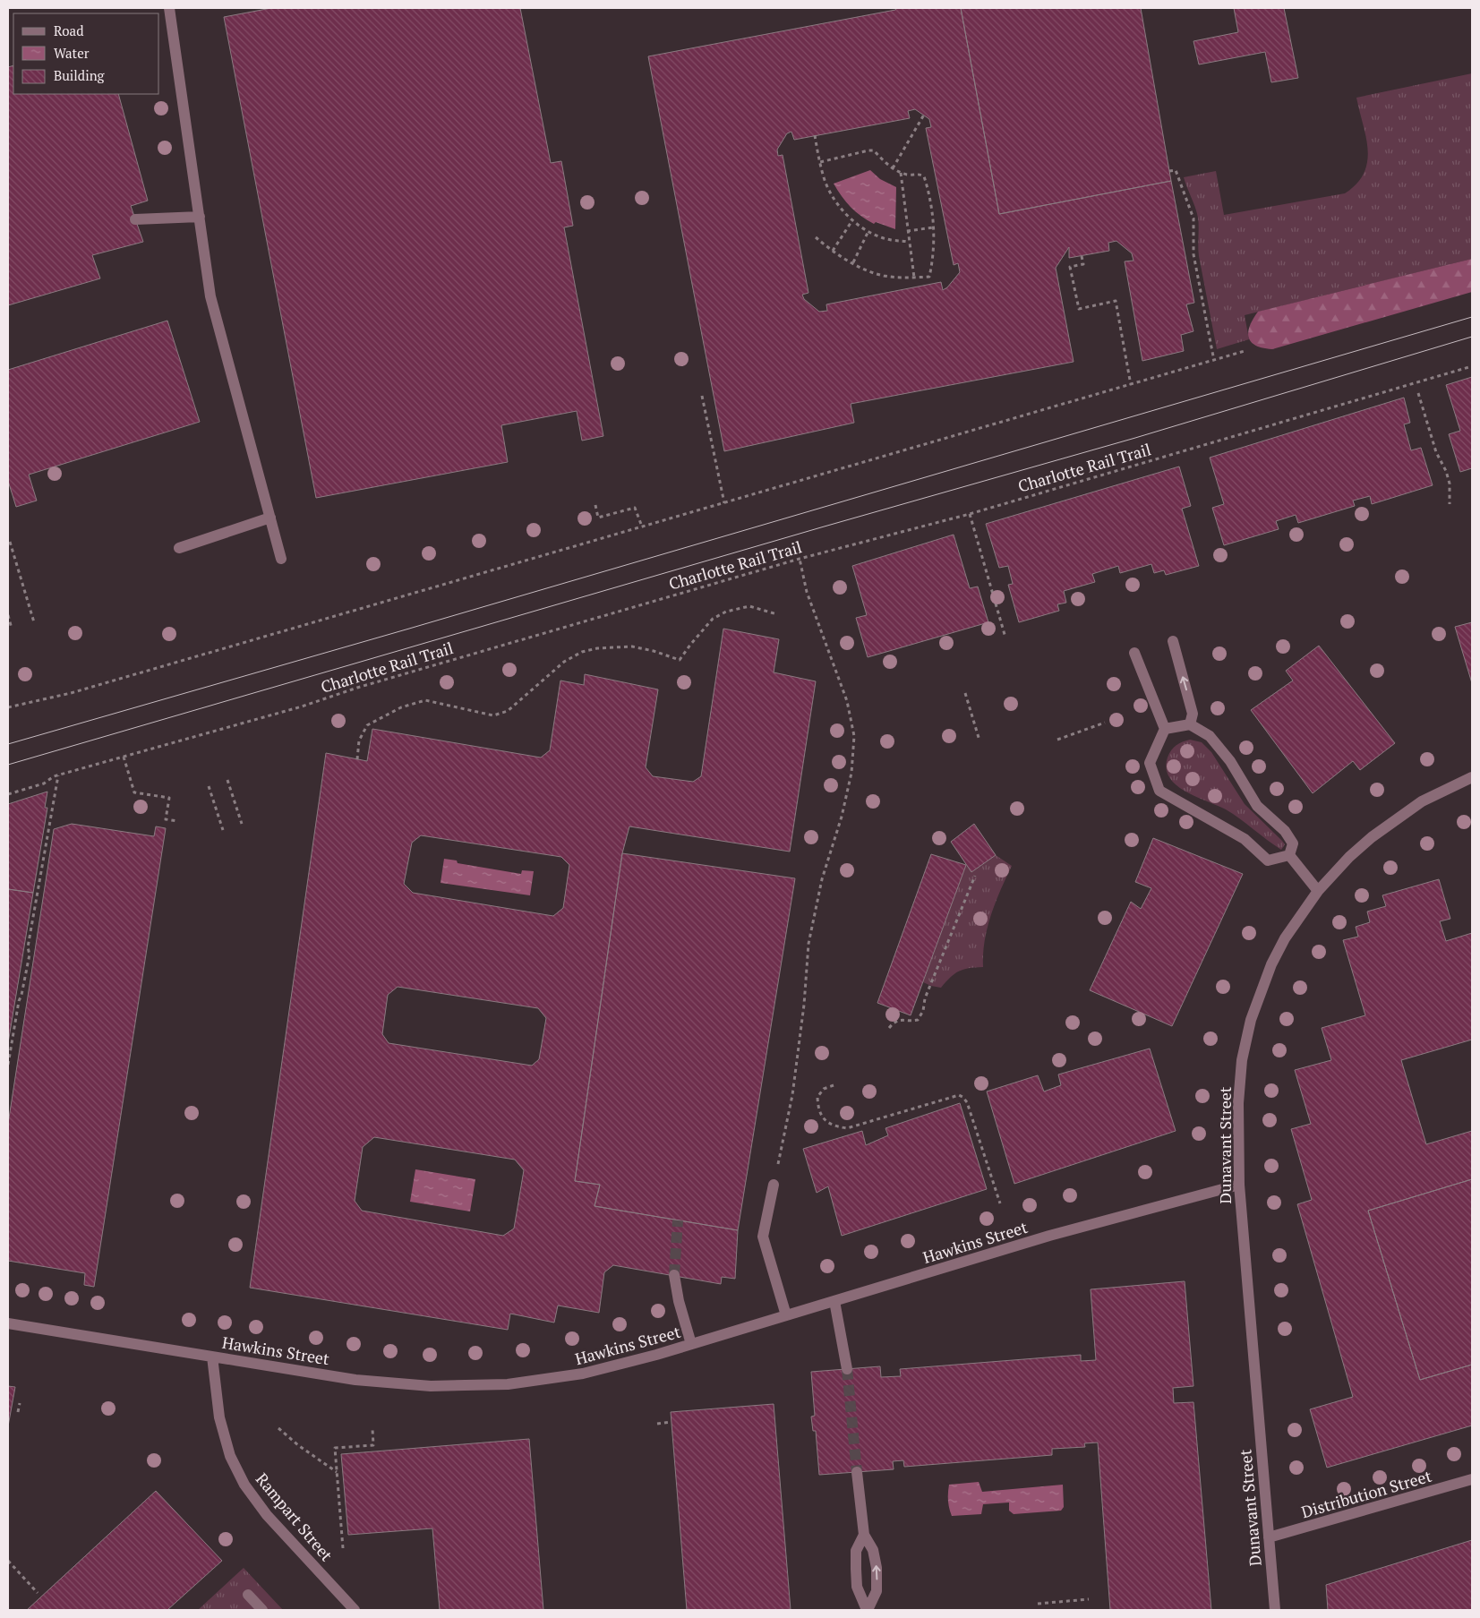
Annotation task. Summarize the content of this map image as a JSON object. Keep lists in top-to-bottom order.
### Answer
{
  "streets": {
    "street": [
      "Dunavant Street",
      "Hawkins Street",
      "Distribution Street",
      "Rampart Street"
    ],
    "path": ["Charlotte Rail Trail"]
  },
  "crossings": [
    ["Dunavant Street", "Hawkins Street"],
    ["Dunavant Street", "Distribution Street"],
    ["Hawkins Street", "Rampart Street"]
  ],
  "legend": ["Road", "Water", "Building"]
}
